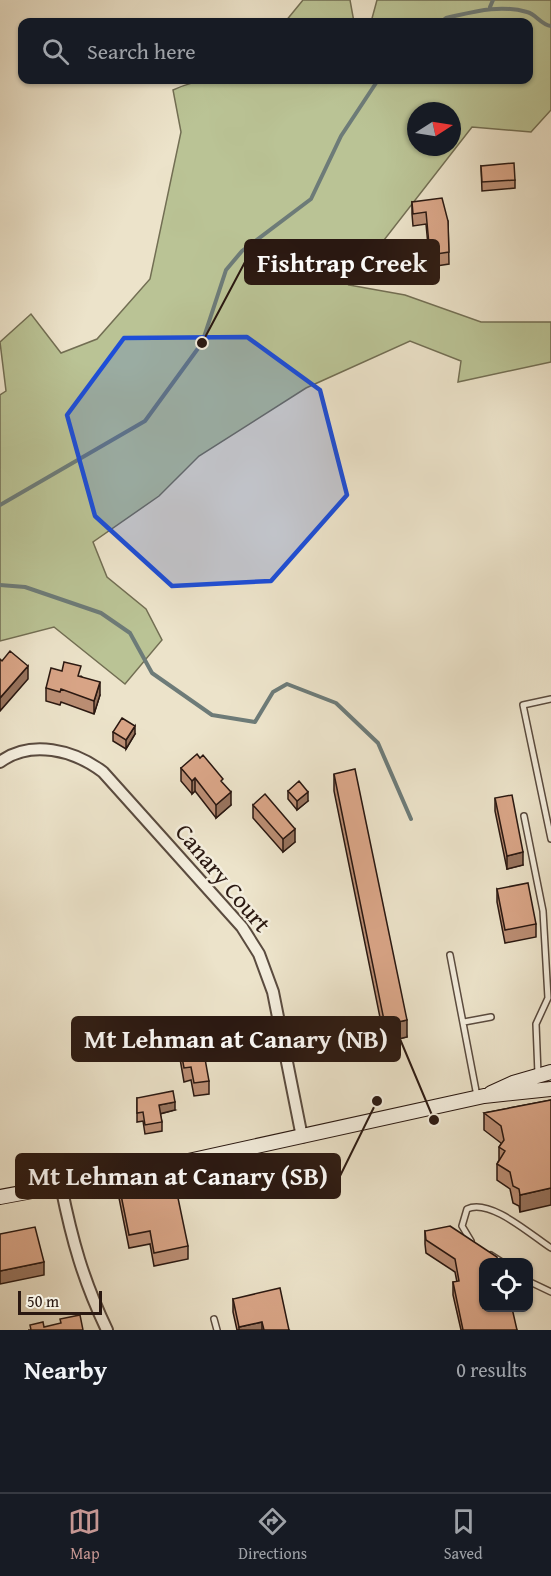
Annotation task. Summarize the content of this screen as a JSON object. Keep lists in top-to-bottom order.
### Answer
{
  "streets": {
    "street": ["Canary Court"]
  },
  "places": ["Fishtrap Creek", "Mt Lehman at Canary (SB)", "Mt Lehman at Canary (NB)"],
  "scale_bar": "50 m",
  "north": "right",
  "page": {
    "search": "Search here",
    "scale": "50 m",
    "heading": ["Nearby", "0 results"],
    "nav": ["Map", "Directions", "Saved"]
  }
}
